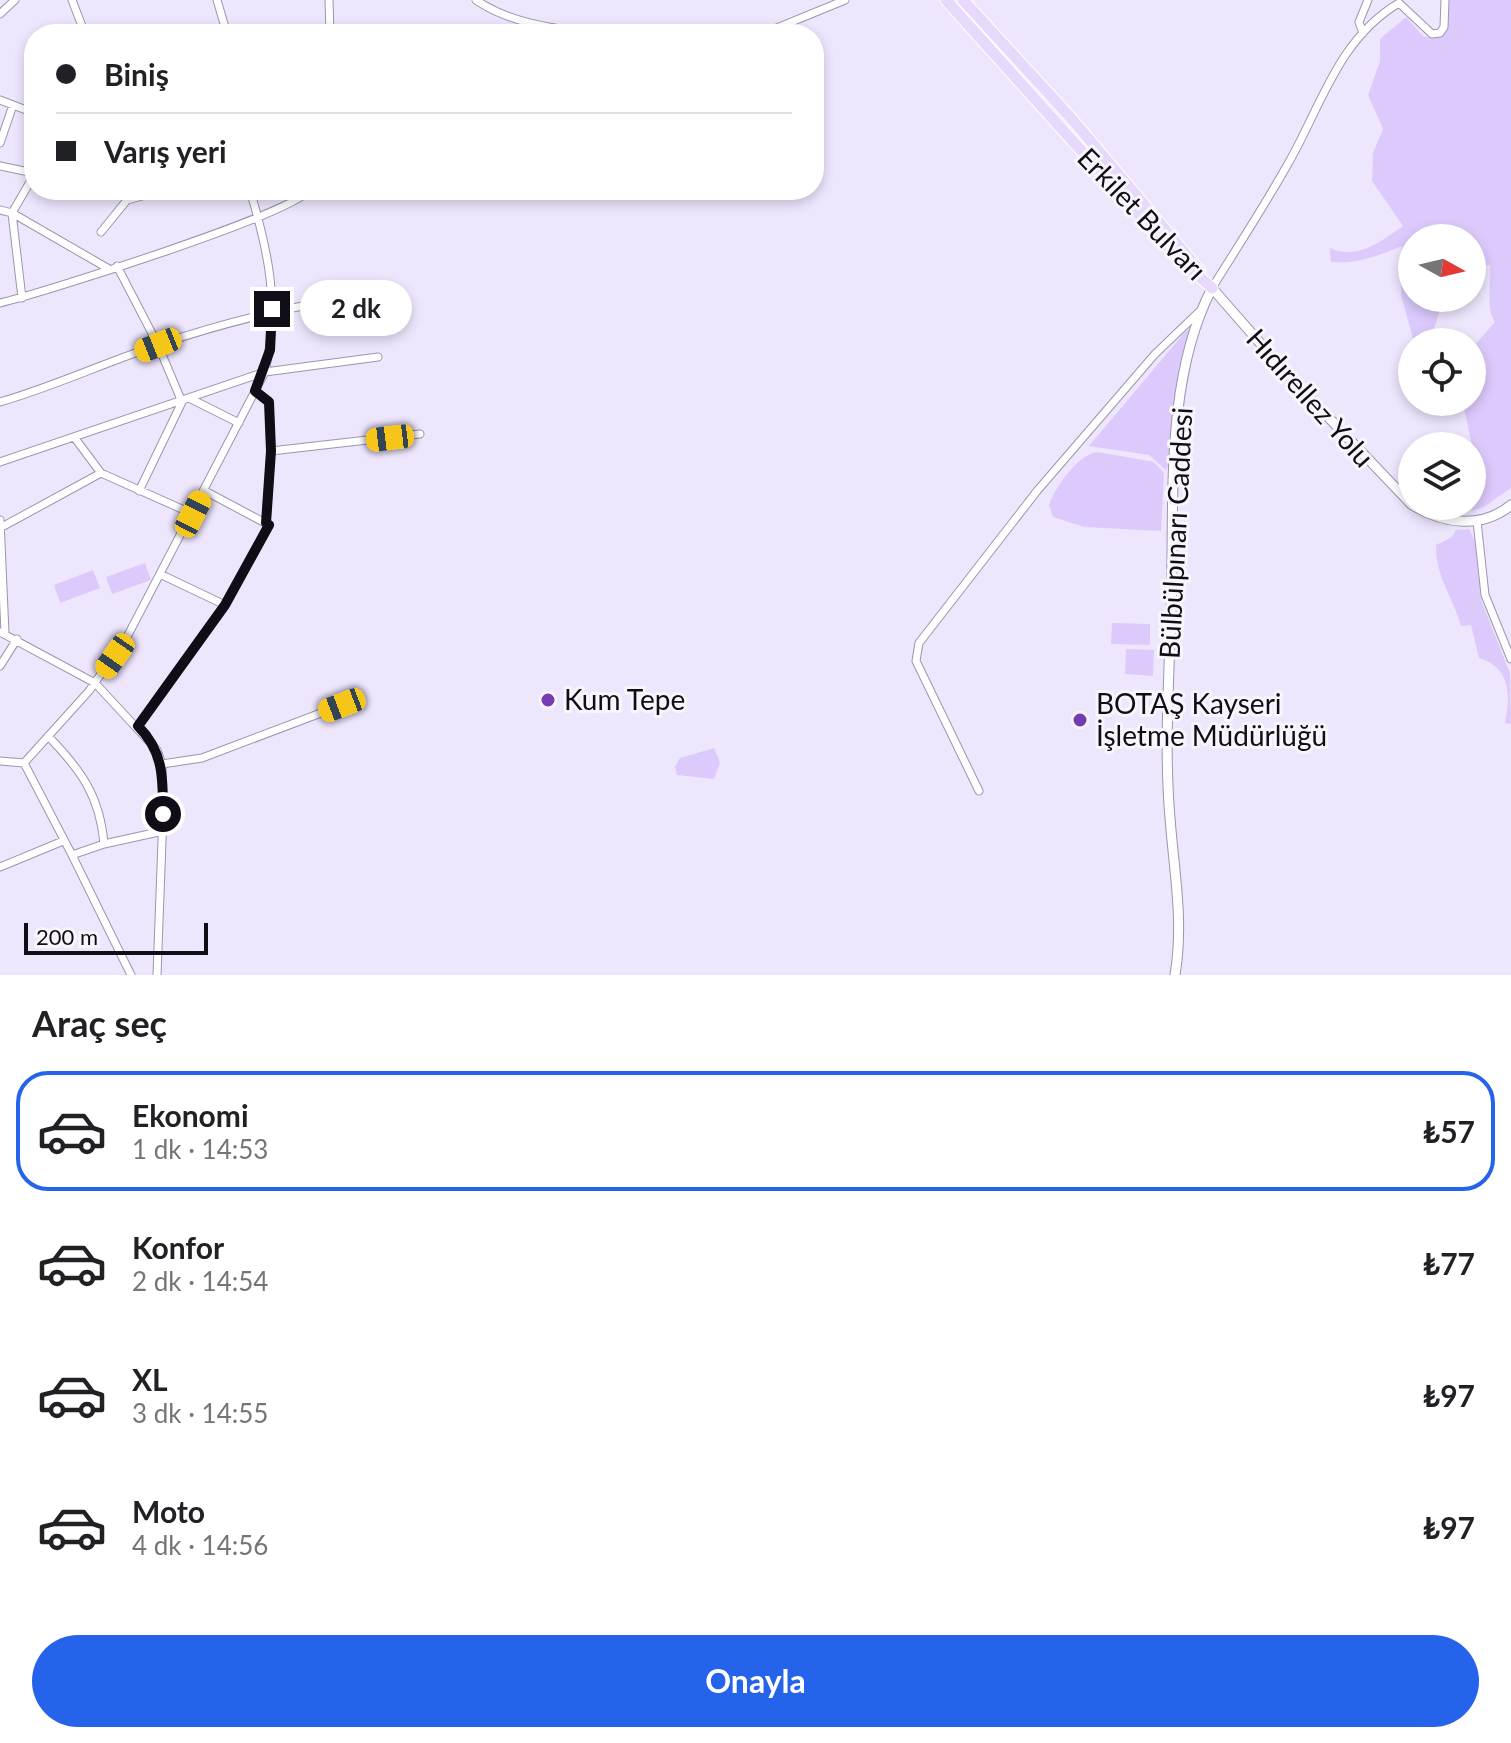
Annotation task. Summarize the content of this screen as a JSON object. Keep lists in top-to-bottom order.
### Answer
{
  "streets": {
    "main road": ["Erkilet Bulvarı"],
    "street": ["Hıdırellez Yolu", "Bülbülpınarı Caddesi"]
  },
  "crossings": [
    ["Erkilet Bulvarı", "Hıdırellez Yolu"],
    ["Erkilet Bulvarı", "Bülbülpınarı Caddesi"],
    ["Hıdırellez Yolu", "Bülbülpınarı Caddesi"]
  ],
  "places": ["Kum Tepe", "BOTAŞ Kayseri İşletme Müdürlüğü"],
  "scale_bar": "200 m",
  "north": "right",
  "page": {
    "banner": ["Biniş", "Varış yeri"],
    "bubble": "2 dk",
    "scale": "200 m",
    "heading": "Araç seç",
    "list": [
      {
        "name": "Ekonomi",
        "note": "1 dk · 14:53",
        "value": "₺57"
      },
      {
        "name": "Konfor",
        "note": "2 dk · 14:54",
        "value": "₺77"
      },
      {
        "name": "XL",
        "note": "3 dk · 14:55",
        "value": "₺97"
      },
      {
        "name": "Moto",
        "note": "4 dk · 14:56",
        "value": "₺97"
      }
    ],
    "buttons": "Onayla"
  }
}
